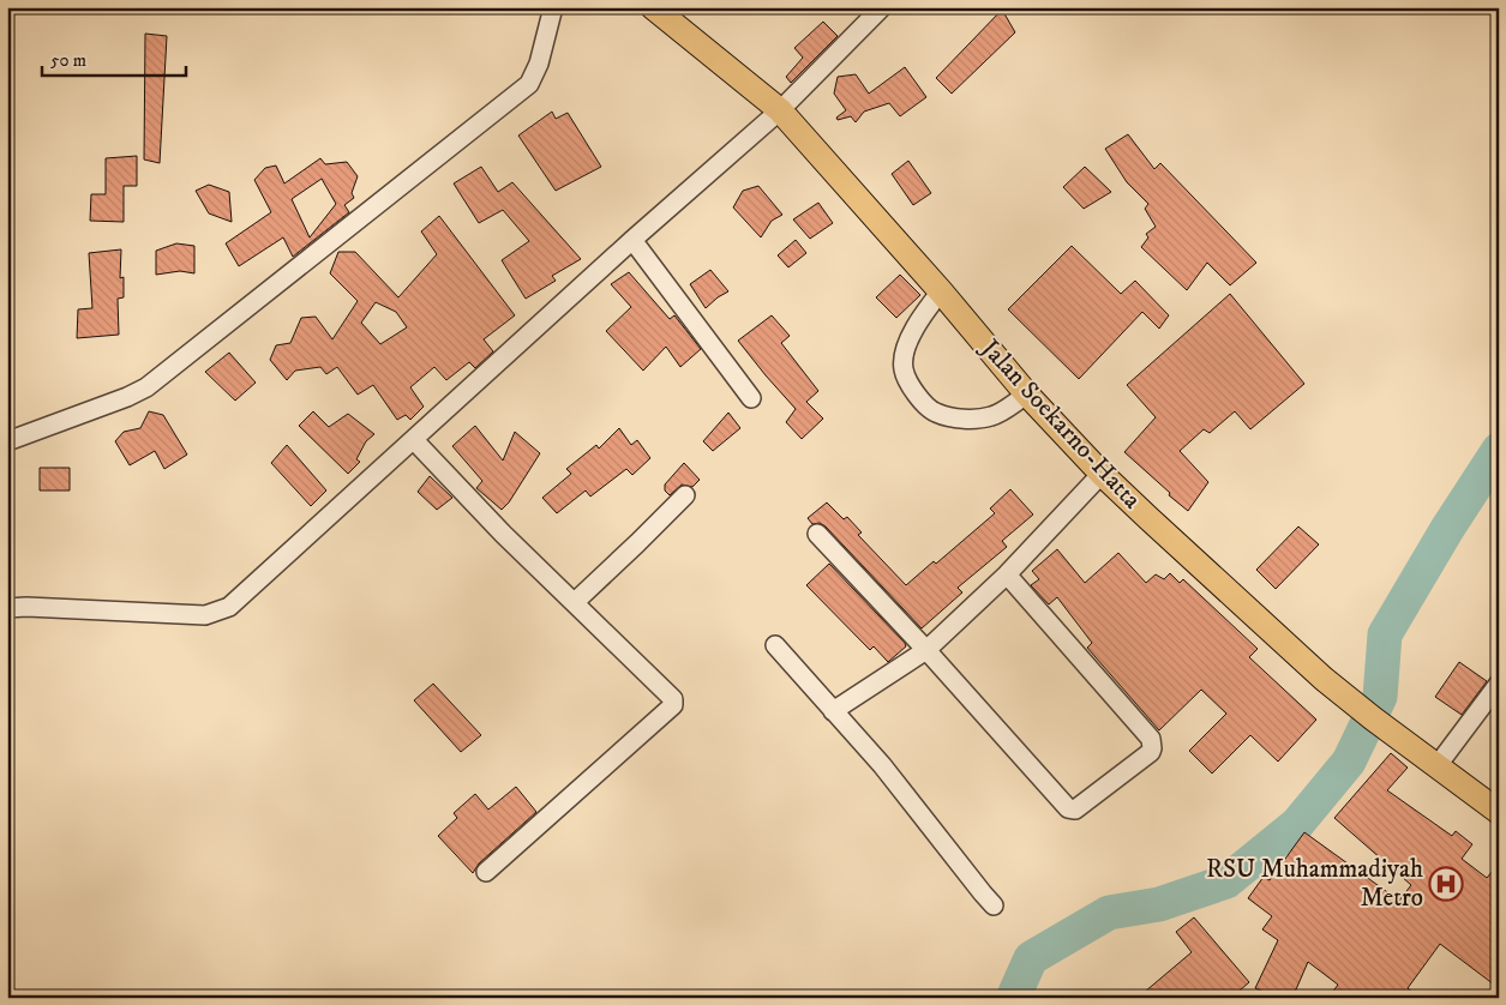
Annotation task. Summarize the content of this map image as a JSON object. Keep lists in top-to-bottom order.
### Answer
{
  "streets": {
    "main road": ["Jalan Soekarno-Hatta"]
  },
  "places": {
    "hospital": ["RSU Muhammadiyah Metro"]
  },
  "scale_bar": "50 m"
}
